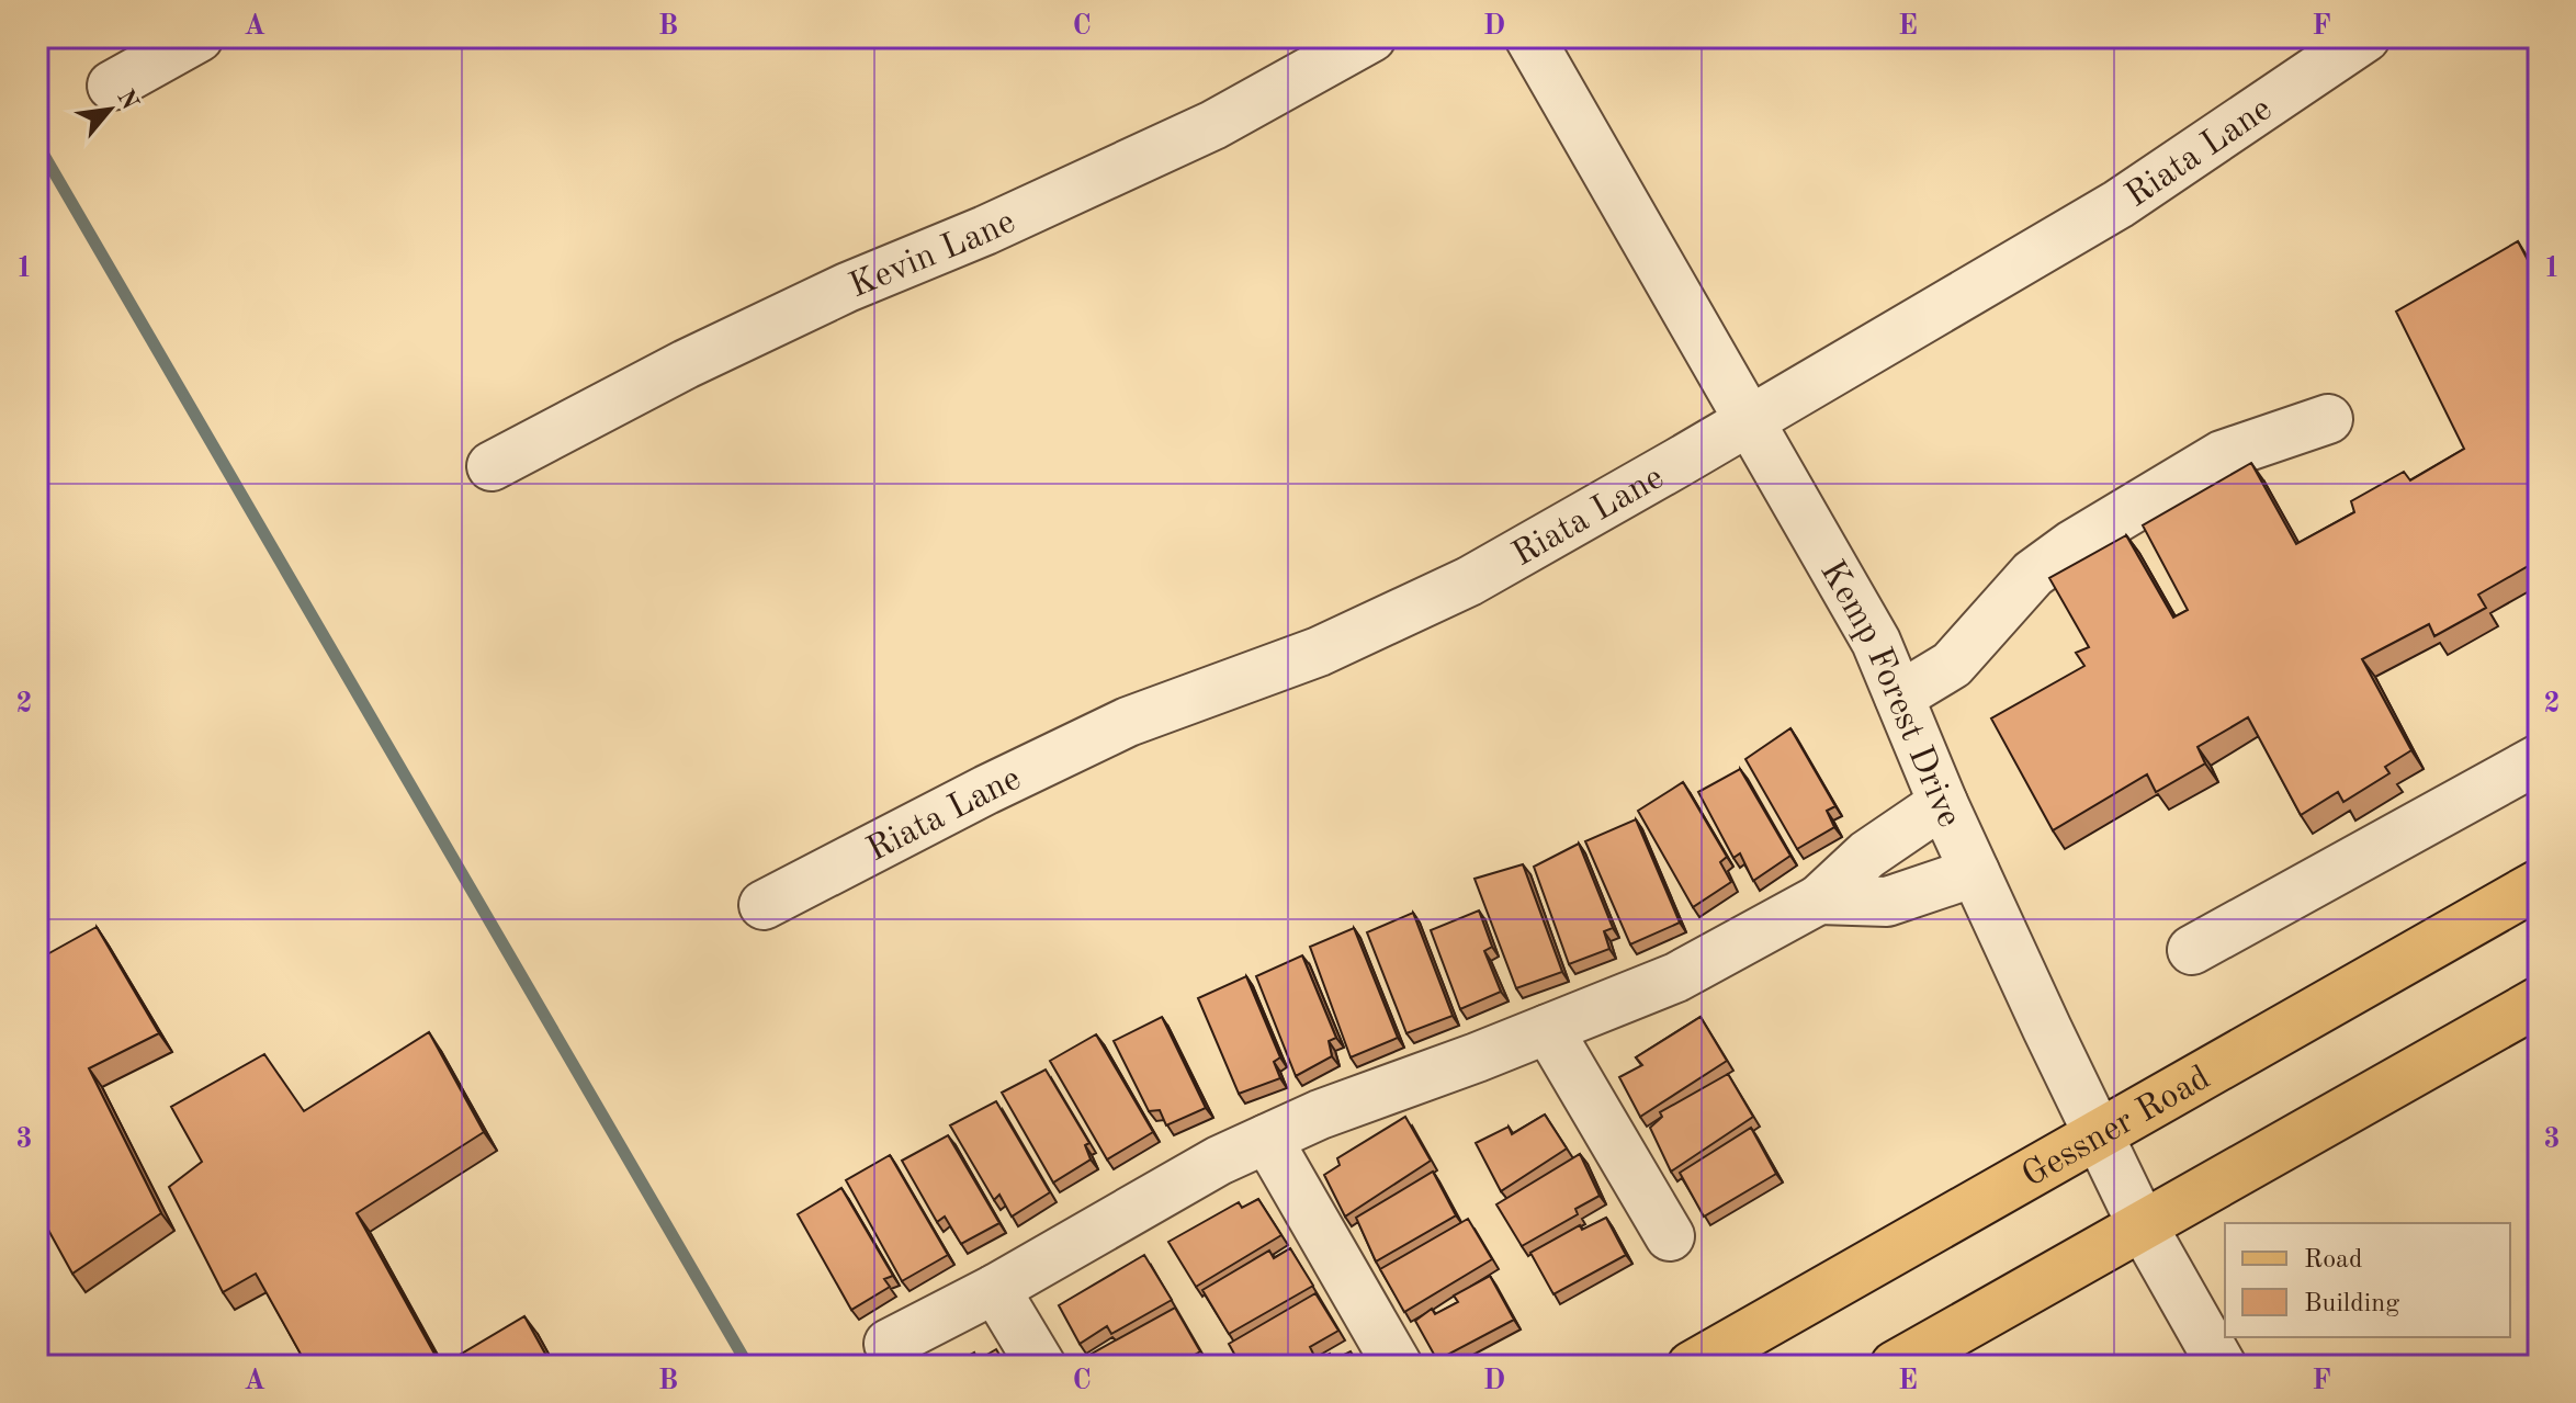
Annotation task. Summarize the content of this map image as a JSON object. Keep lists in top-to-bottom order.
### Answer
{
  "streets": {
    "main road": ["Gessner Road"],
    "street": ["Riata Lane", "Kevin Lane", "Kemp Forest Drive"]
  },
  "crossings": [
    ["Riata Lane", "Kemp Forest Drive"],
    ["Kemp Forest Drive", "Gessner Road"]
  ],
  "legend": ["Road", "Building"],
  "north": "top right",
  "grid": {
    "columns": [
      "A",
      "B",
      "C",
      "D",
      "E",
      "F"
    ],
    "rows": ["1", "2", "3"]
  }
}
